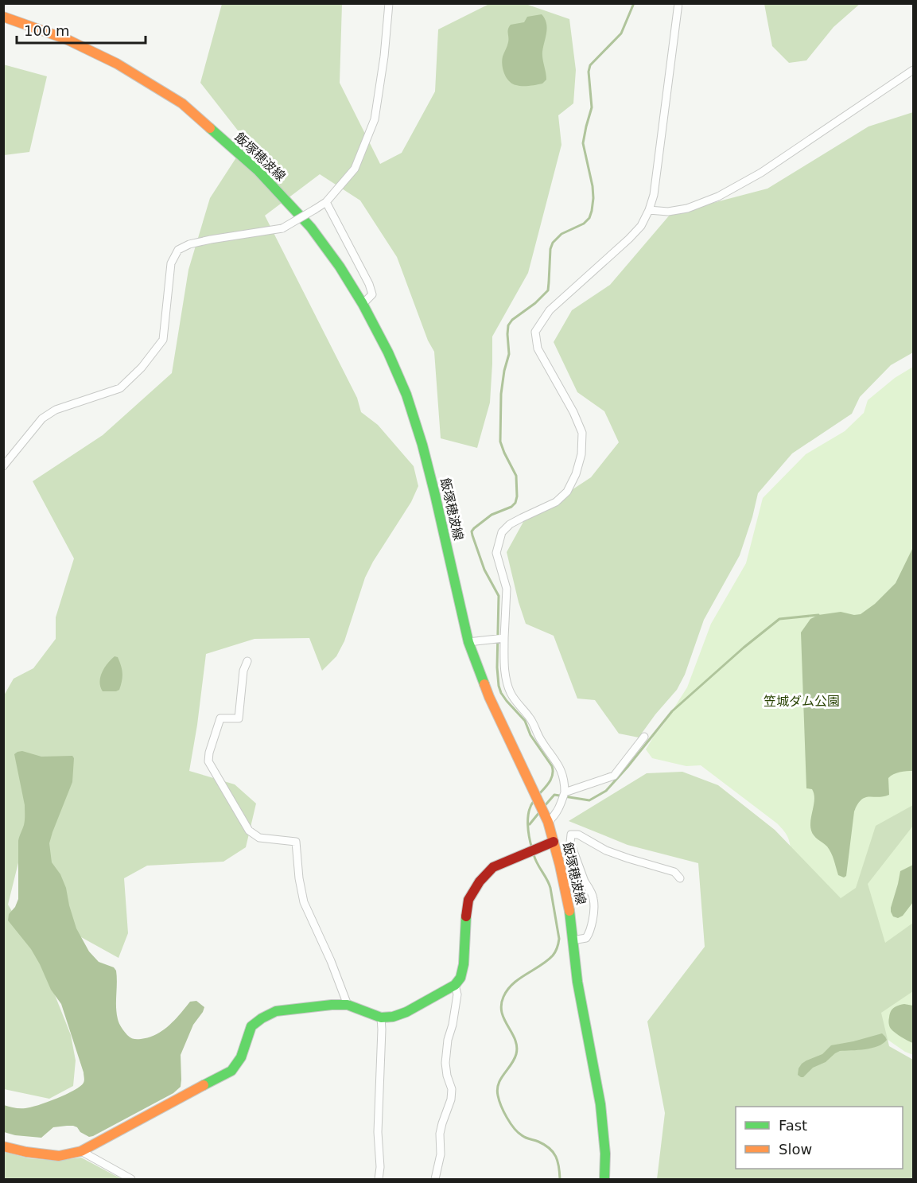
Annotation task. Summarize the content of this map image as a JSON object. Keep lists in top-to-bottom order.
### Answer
{
  "streets": {
    "main road": ["飯塚穂波線"]
  },
  "parks": ["笠城ダム公園"],
  "legend": ["Fast", "Slow"],
  "scale_bar": "100 m"
}
